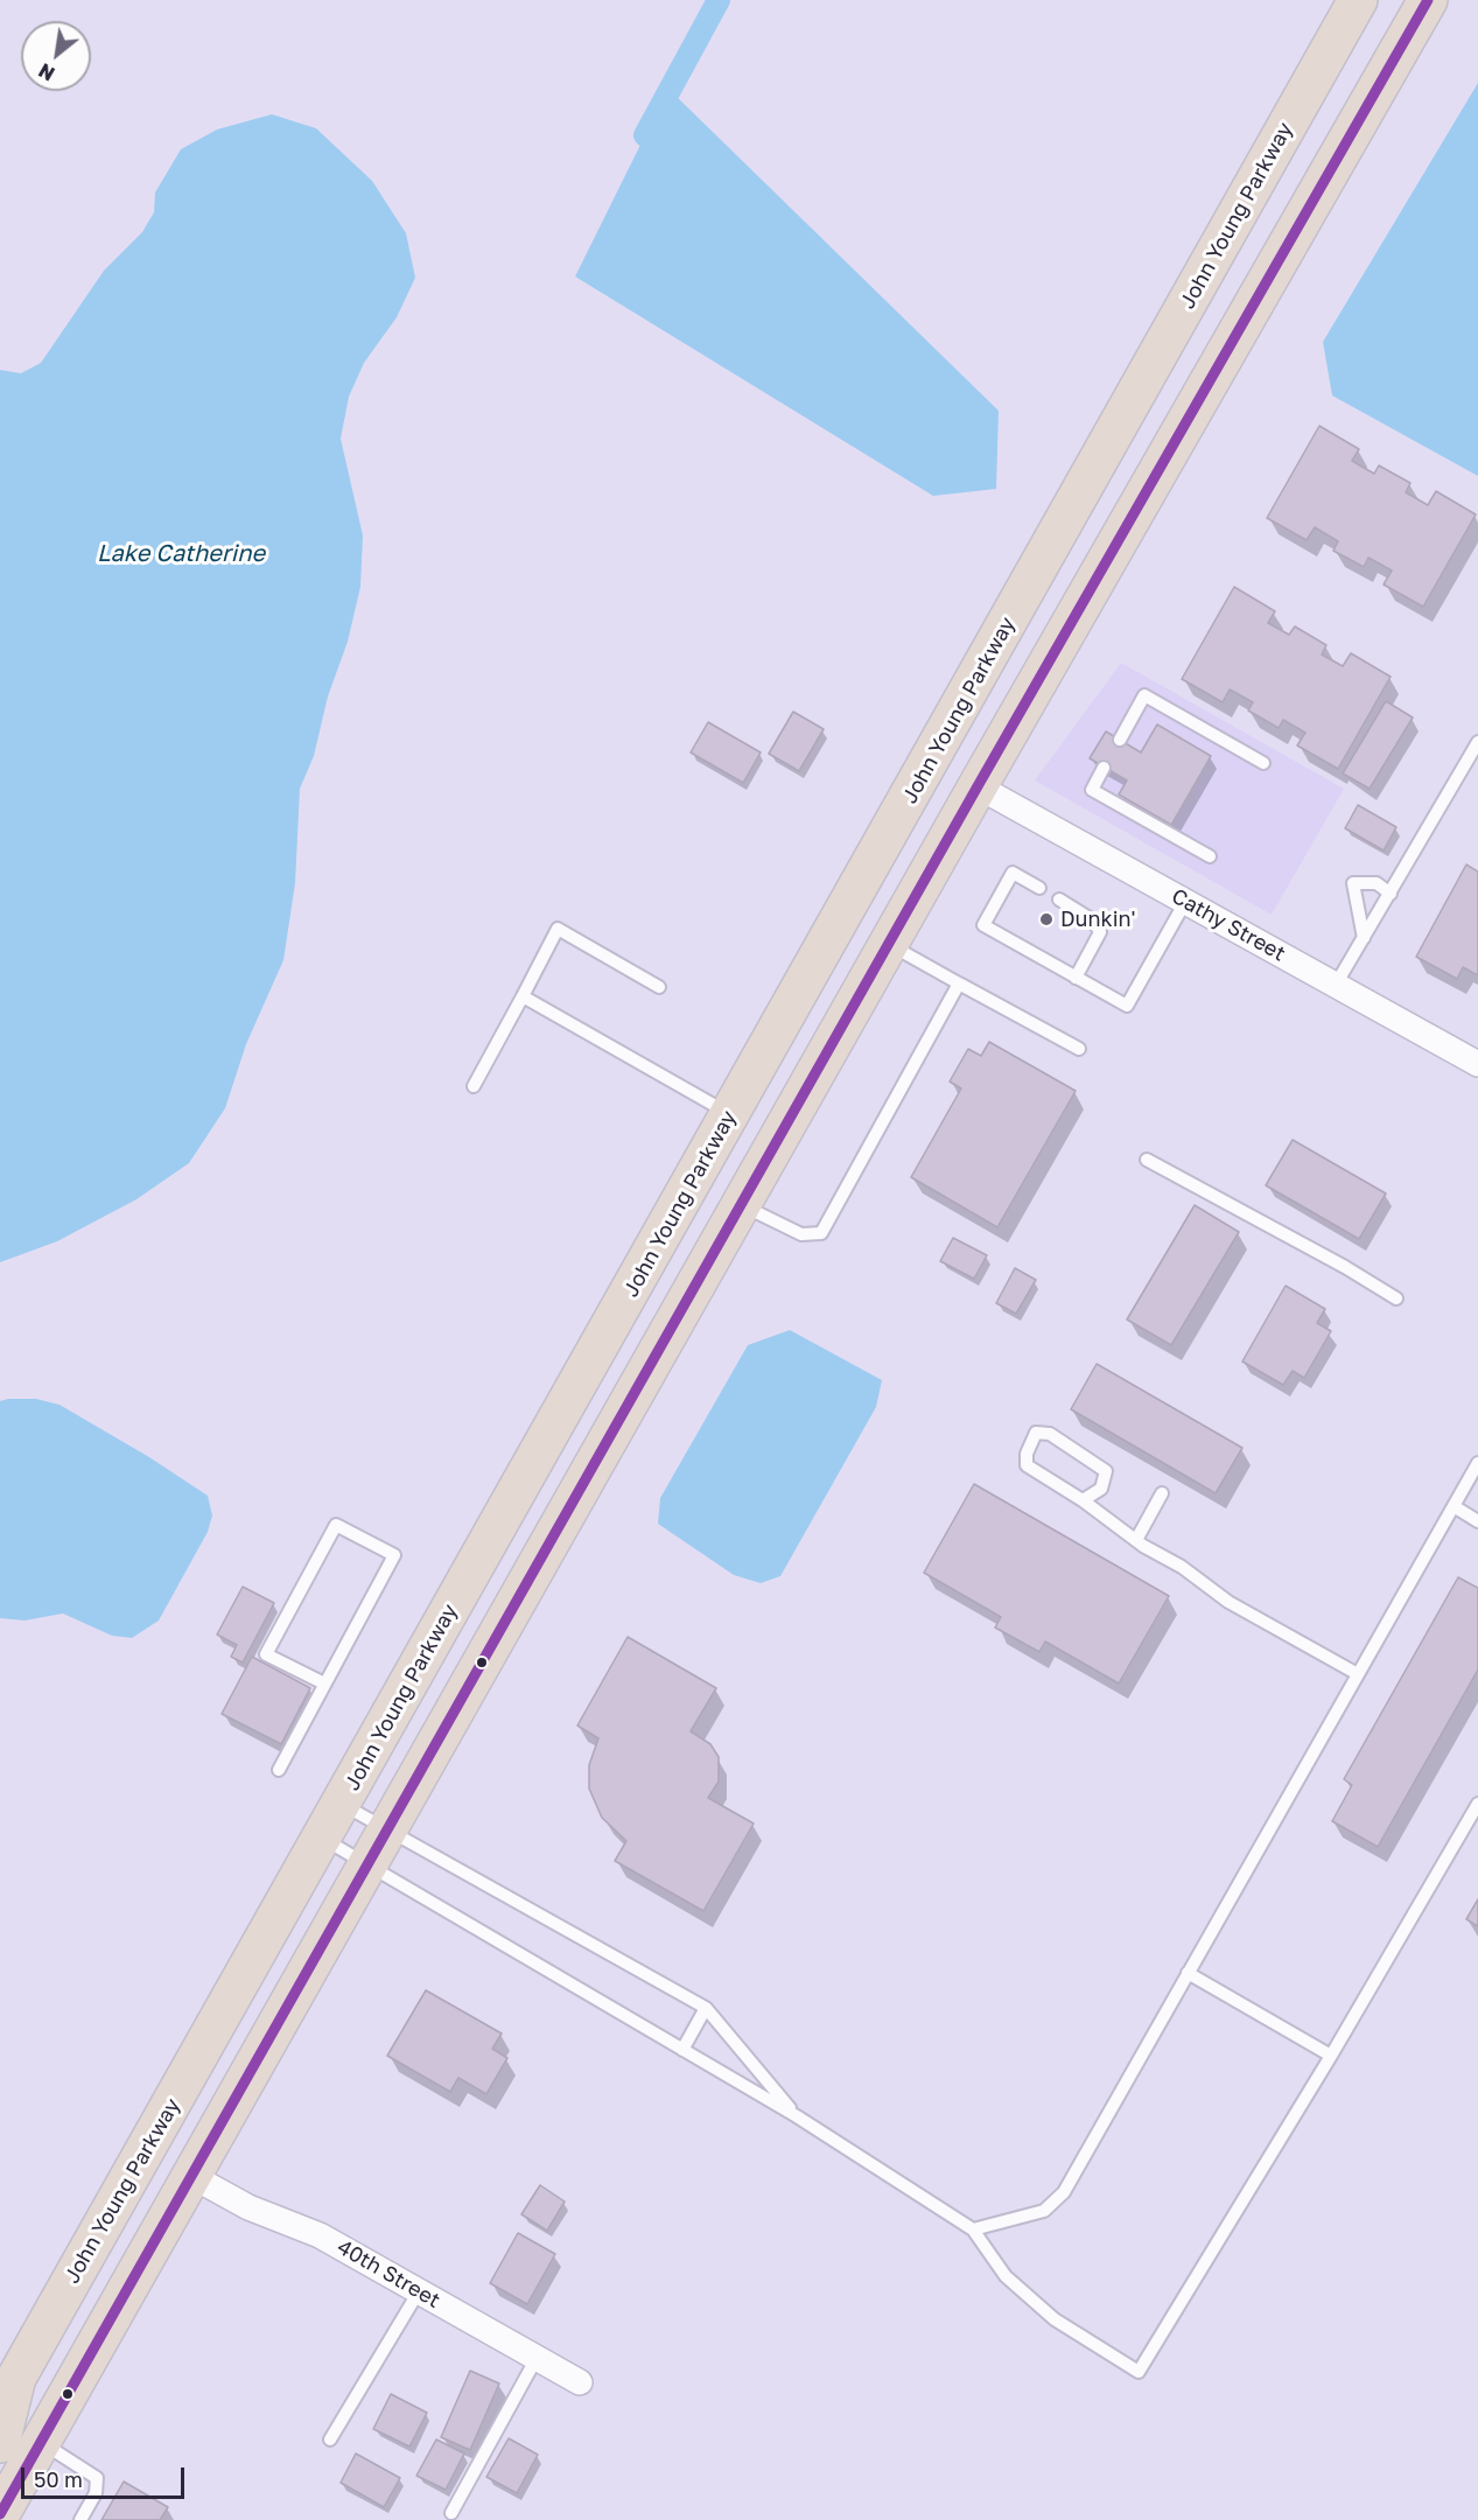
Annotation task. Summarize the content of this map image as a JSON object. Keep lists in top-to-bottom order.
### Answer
{
  "streets": {
    "highway": ["John Young Parkway"],
    "street": ["Cathy Street", "40th Street"]
  },
  "water": ["Lake Catherine"],
  "places": ["Dunkin'"],
  "scale_bar": "50 m",
  "north": "bottom left"
}
